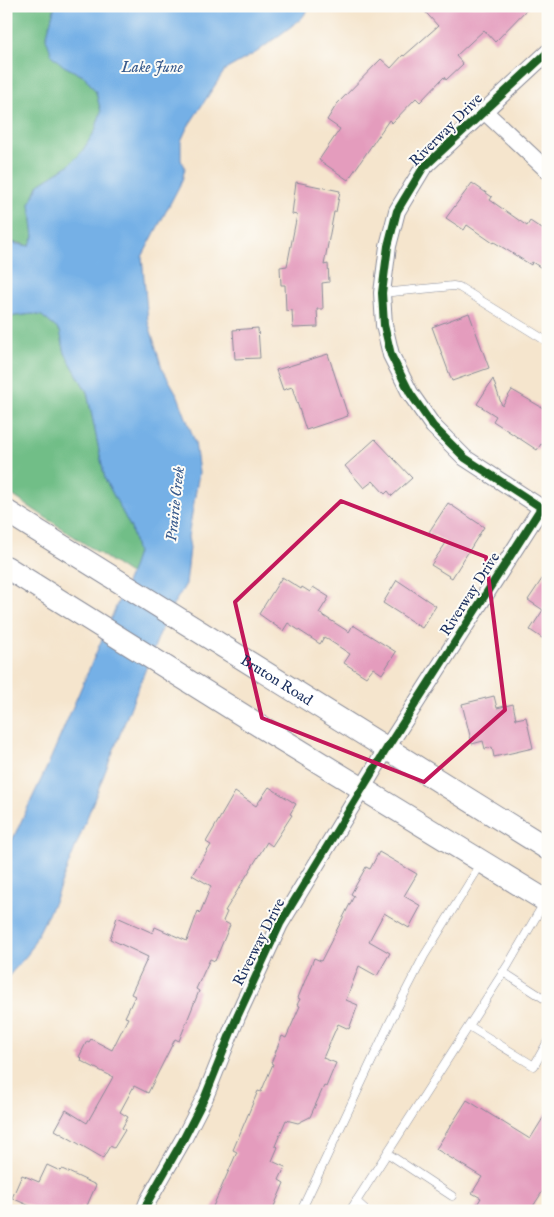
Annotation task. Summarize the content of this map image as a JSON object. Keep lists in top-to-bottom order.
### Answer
{
  "streets": {
    "main road": ["Bruton Road"],
    "street": ["Riverway Drive"]
  },
  "crossings": [
    ["Riverway Drive", "Bruton Road"]
  ],
  "water": ["Lake June", "Prairie Creek"]
}
